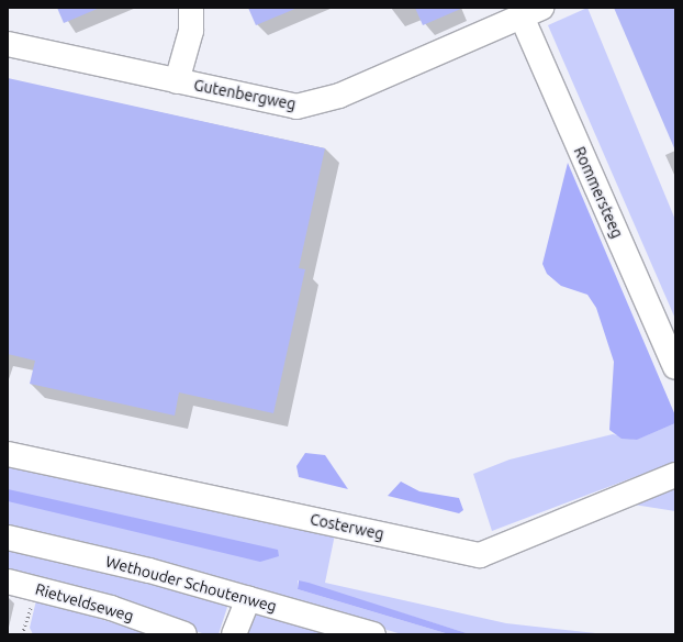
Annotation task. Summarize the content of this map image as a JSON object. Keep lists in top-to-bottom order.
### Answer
{
  "streets": {
    "street": [
      "Gutenbergweg",
      "Rommersteeg",
      "Costerweg",
      "Wethouder Schoutenweg",
      "Rietveldseweg"
    ]
  },
  "crossings": [
    ["Gutenbergweg", "Rommersteeg"]
  ]
}
